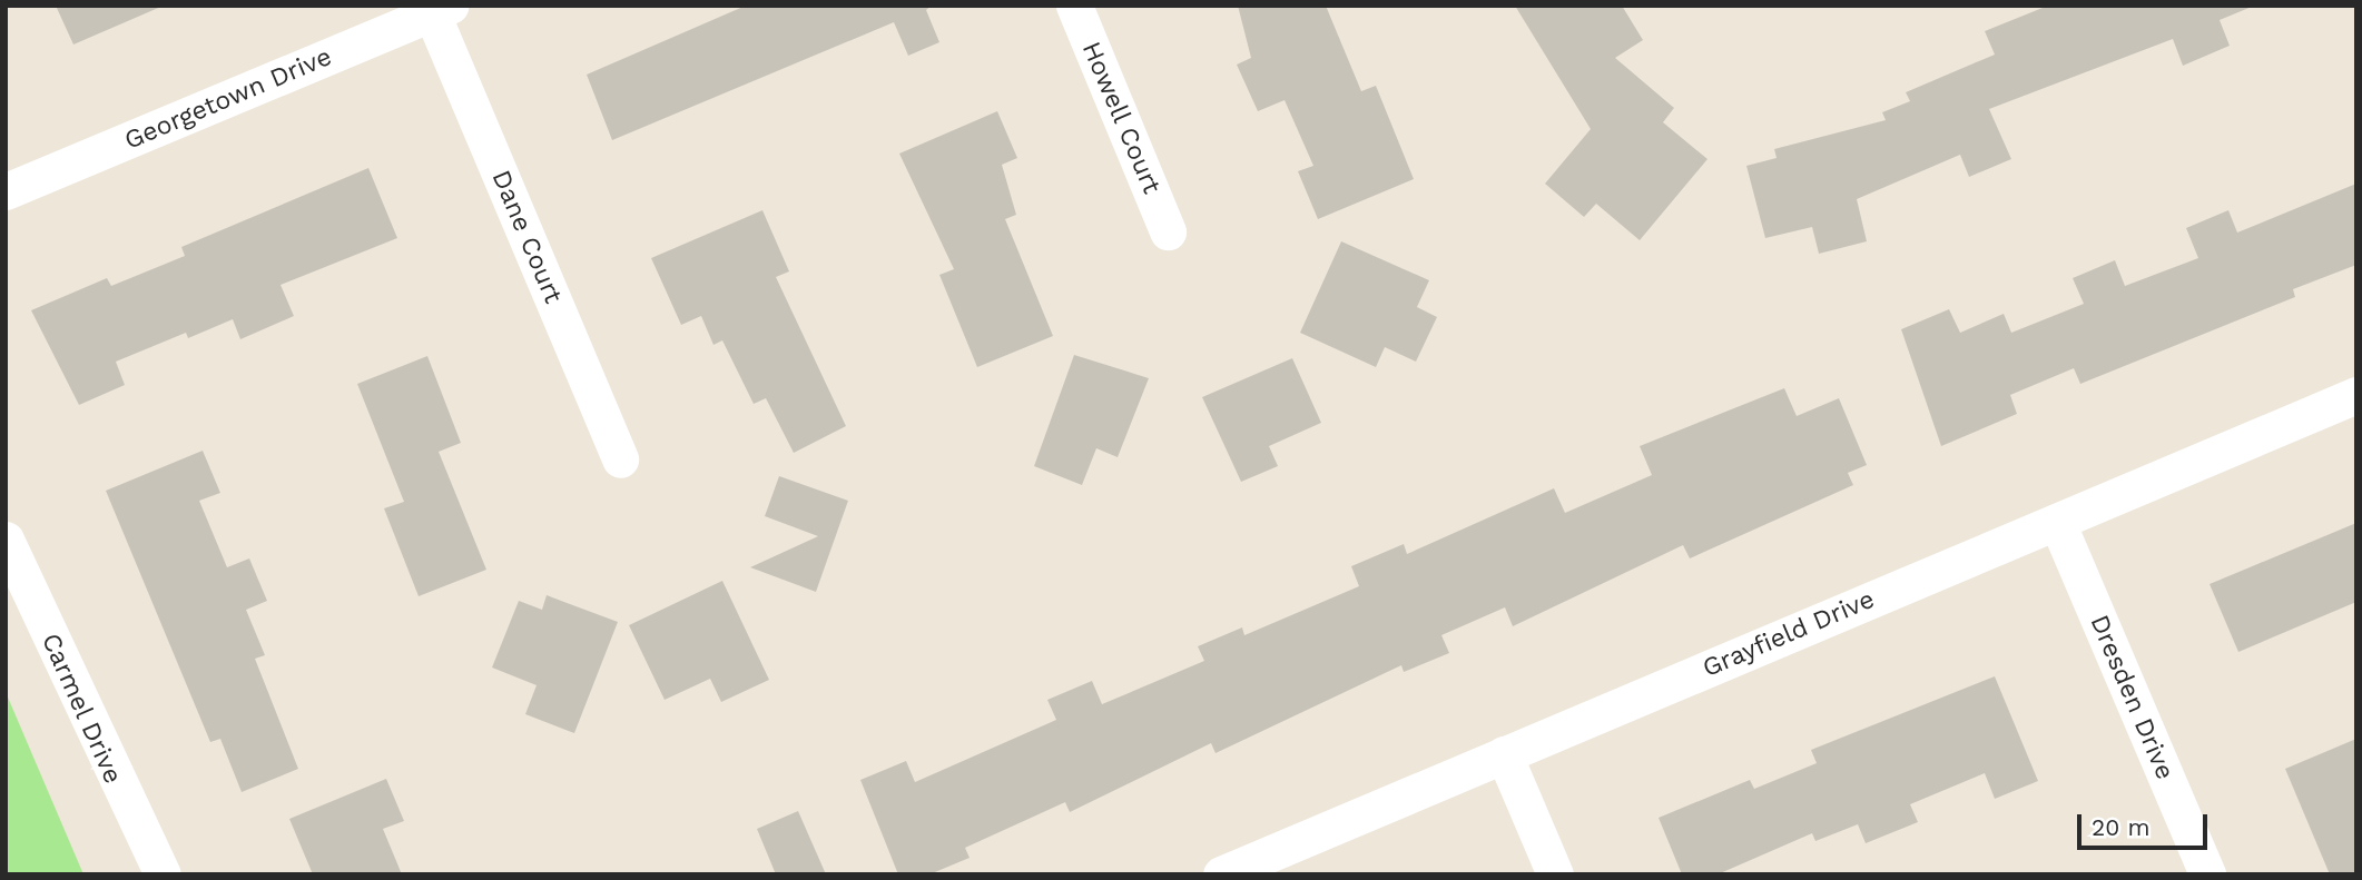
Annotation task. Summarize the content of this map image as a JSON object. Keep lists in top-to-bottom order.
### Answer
{
  "streets": {
    "street": [
      "Georgetown Drive",
      "Howell Court",
      "Dane Court",
      "Grayfield Drive",
      "Dresden Drive",
      "Carmel Drive"
    ]
  },
  "crossings": [
    ["Georgetown Drive", "Dane Court"],
    ["Grayfield Drive", "Dresden Drive"]
  ],
  "scale_bar": "20 m"
}
